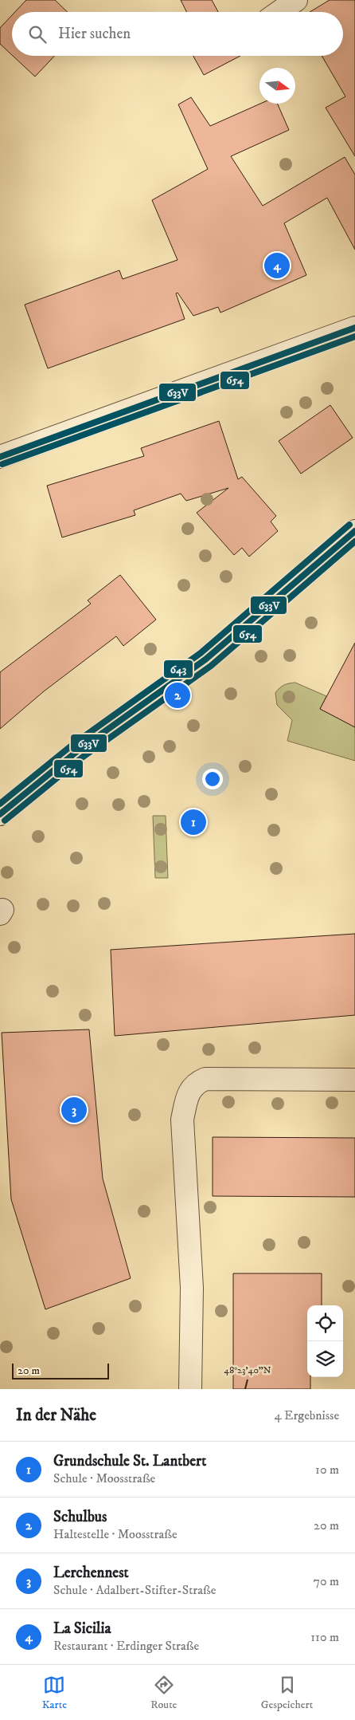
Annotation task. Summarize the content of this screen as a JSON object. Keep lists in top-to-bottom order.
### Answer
{
  "lines": ["transit line 633V", "transit line 654", "transit line 643"],
  "scale_bar": "20 m",
  "north": "right",
  "page": {
    "search": "Hier suchen",
    "pins": [
      "4",
      "2",
      "1",
      "3"
    ],
    "scale": "20 m",
    "heading": ["In der Nähe", "4 Ergebnisse"],
    "list": [
      {
        "mark": "1",
        "name": "Grundschule St. Lantbert",
        "note": "Schule · Moosstraße",
        "value": "10 m"
      },
      {
        "mark": "2",
        "name": "Schulbus",
        "note": "Haltestelle · Moosstraße",
        "value": "20 m"
      },
      {
        "mark": "3",
        "name": "Lerchennest",
        "note": "Schule · Adalbert-Stifter-Straße",
        "value": "70 m"
      },
      {
        "mark": "4",
        "name": "La Sicilia",
        "note": "Restaurant · Erdinger Straße",
        "value": "110 m"
      }
    ],
    "nav": ["Karte", "Route", "Gespeichert"]
  },
  "coordinates": ["48°23'40\"N"]
}
